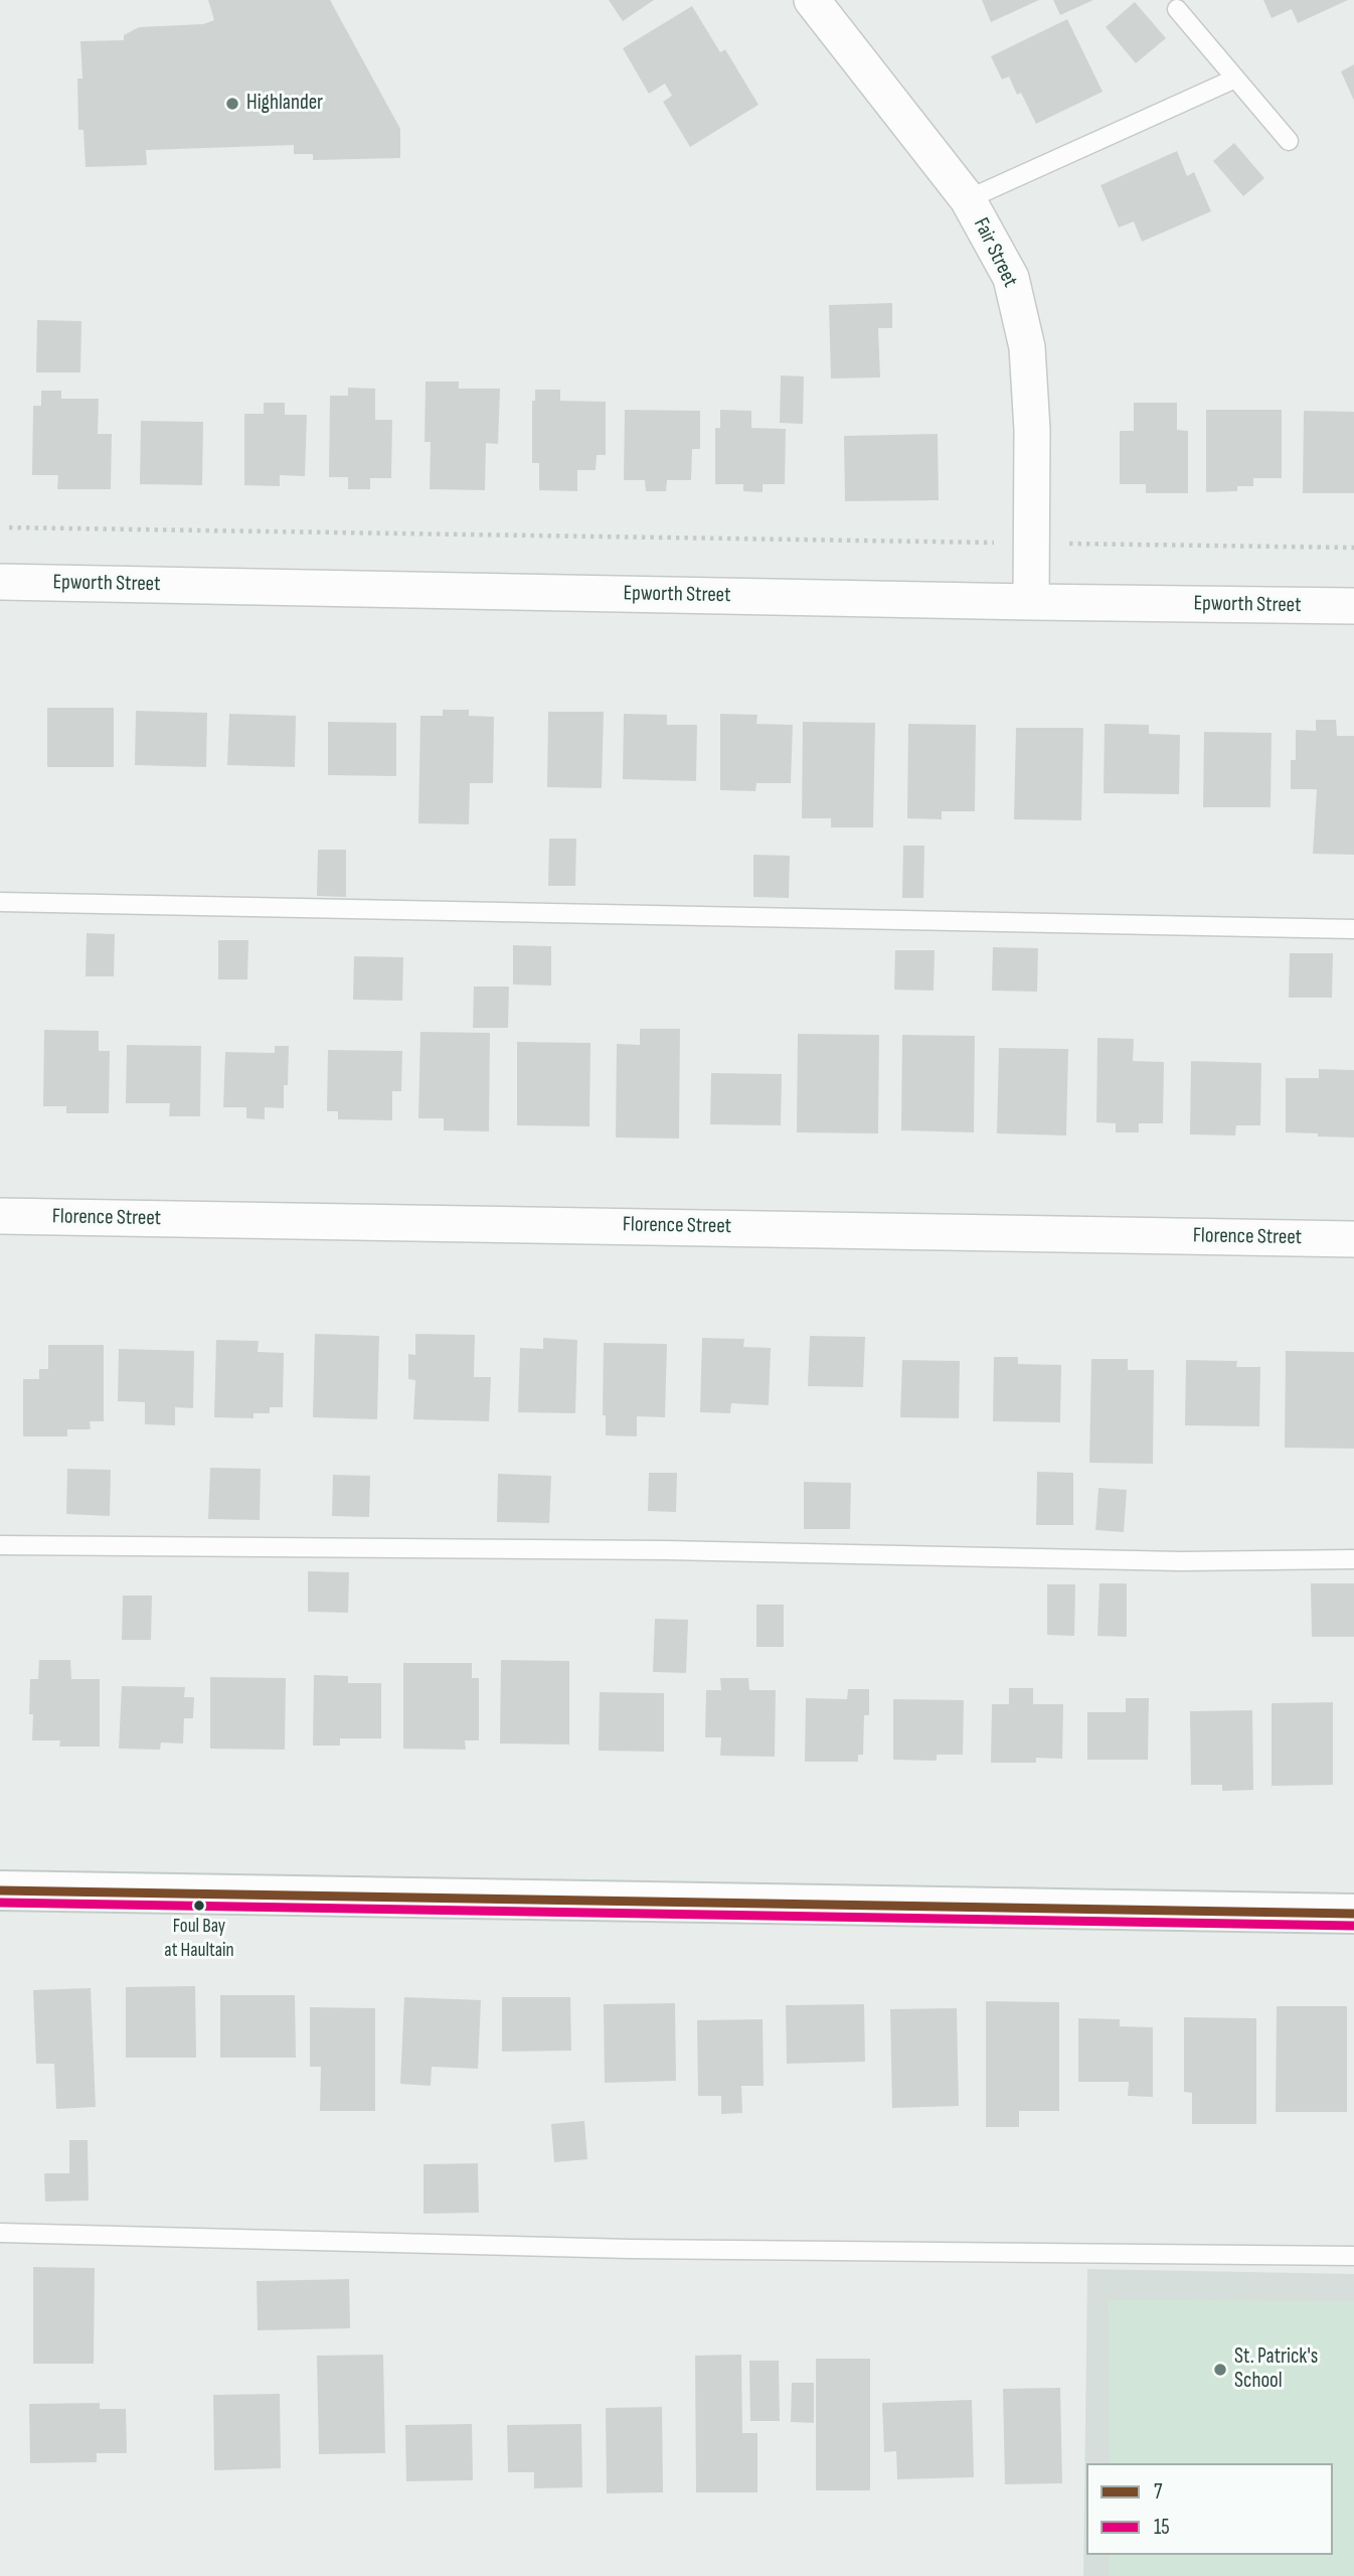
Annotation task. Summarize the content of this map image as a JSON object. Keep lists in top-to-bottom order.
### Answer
{
  "streets": {
    "street": ["Fair Street", "Epworth Street", "Florence Street"]
  },
  "crossings": [
    ["Fair Street", "Epworth Street"]
  ],
  "places": ["Highlander", "Foul Bay at Haultain", "St. Patrick's School"],
  "lines": ["transit line 7", "transit line 15"],
  "legend": ["7", "15"]
}
